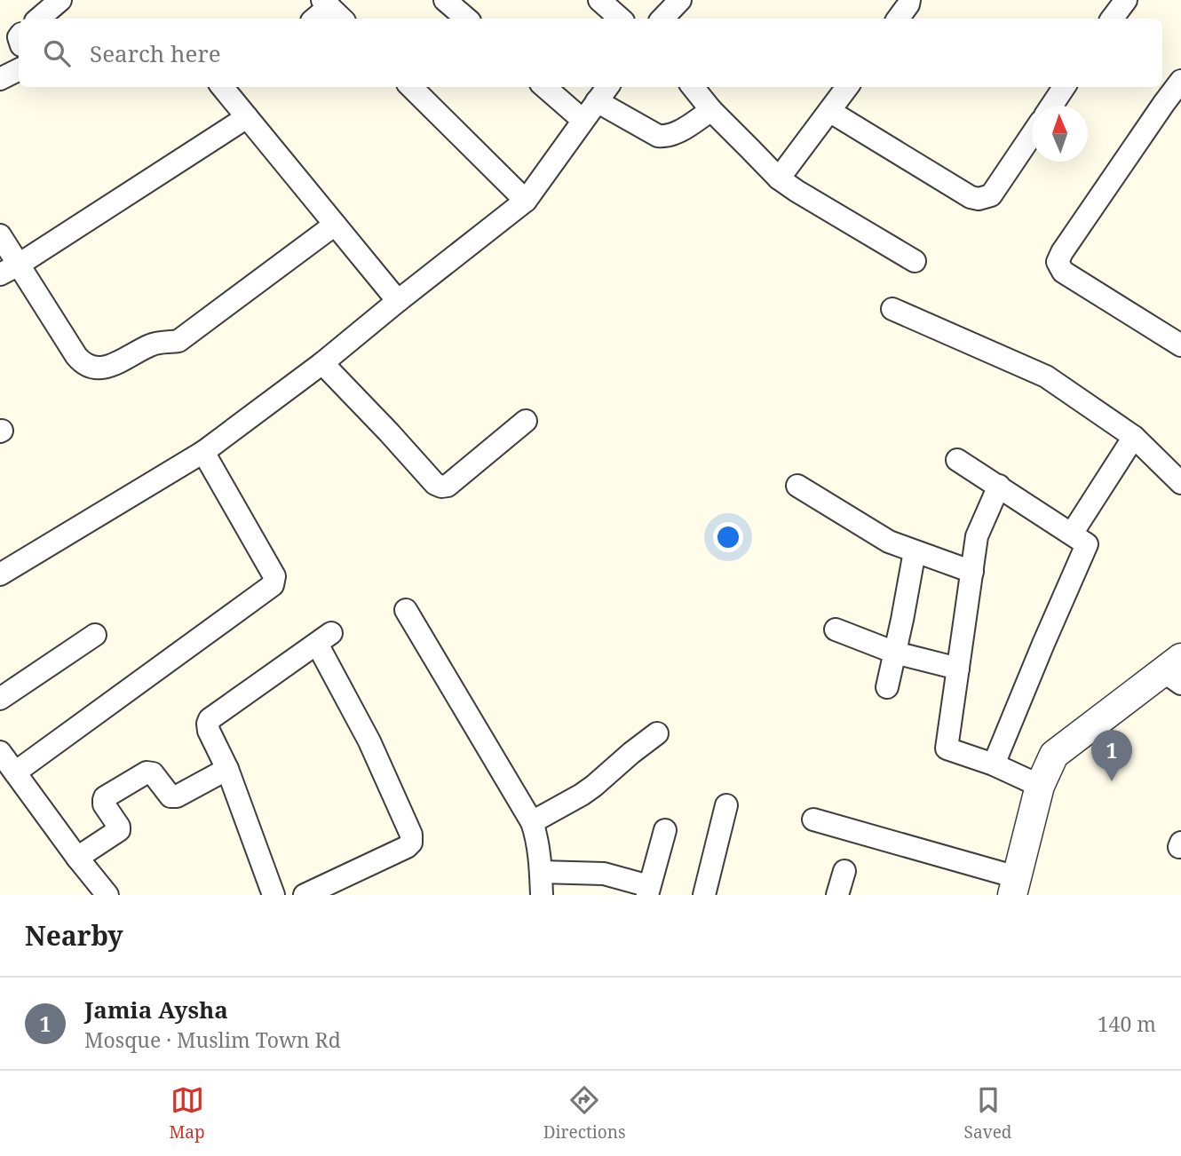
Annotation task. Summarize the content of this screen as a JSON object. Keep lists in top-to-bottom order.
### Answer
{
  "north": "top",
  "page": {
    "search": "Search here",
    "pins": "1",
    "heading": "Nearby",
    "list": [
      {
        "mark": "1",
        "name": "Jamia Aysha",
        "note": "Mosque · Muslim Town Rd",
        "value": "140 m"
      }
    ],
    "nav": ["Map", "Directions", "Saved"]
  }
}
